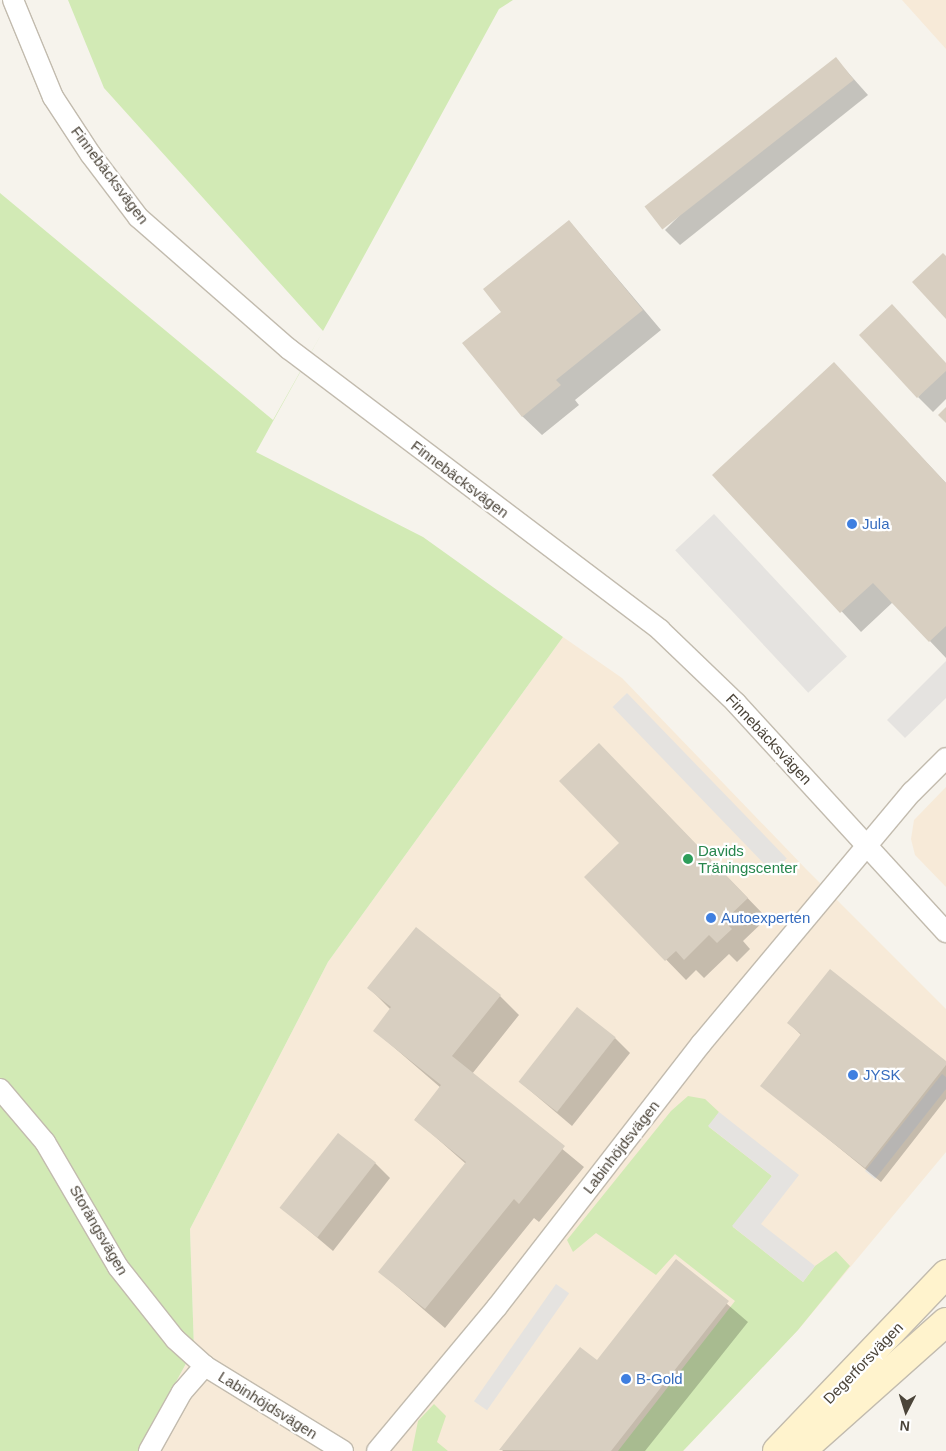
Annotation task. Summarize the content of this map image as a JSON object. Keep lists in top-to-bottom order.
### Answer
{
  "streets": {
    "main road": ["Degerforsvägen"],
    "street": ["Finnebäcksvägen", "Labinhöjdsvägen", "Storängsvägen"]
  },
  "crossings": [
    ["Finnebäcksvägen", "Labinhöjdsvägen"],
    ["Labinhöjdsvägen", "Storängsvägen"]
  ],
  "places": [
    "Jula",
    "Davids Träningscenter",
    "Autoexperten",
    "JYSK",
    "B-Gold"
  ],
  "north": "bottom"
}
